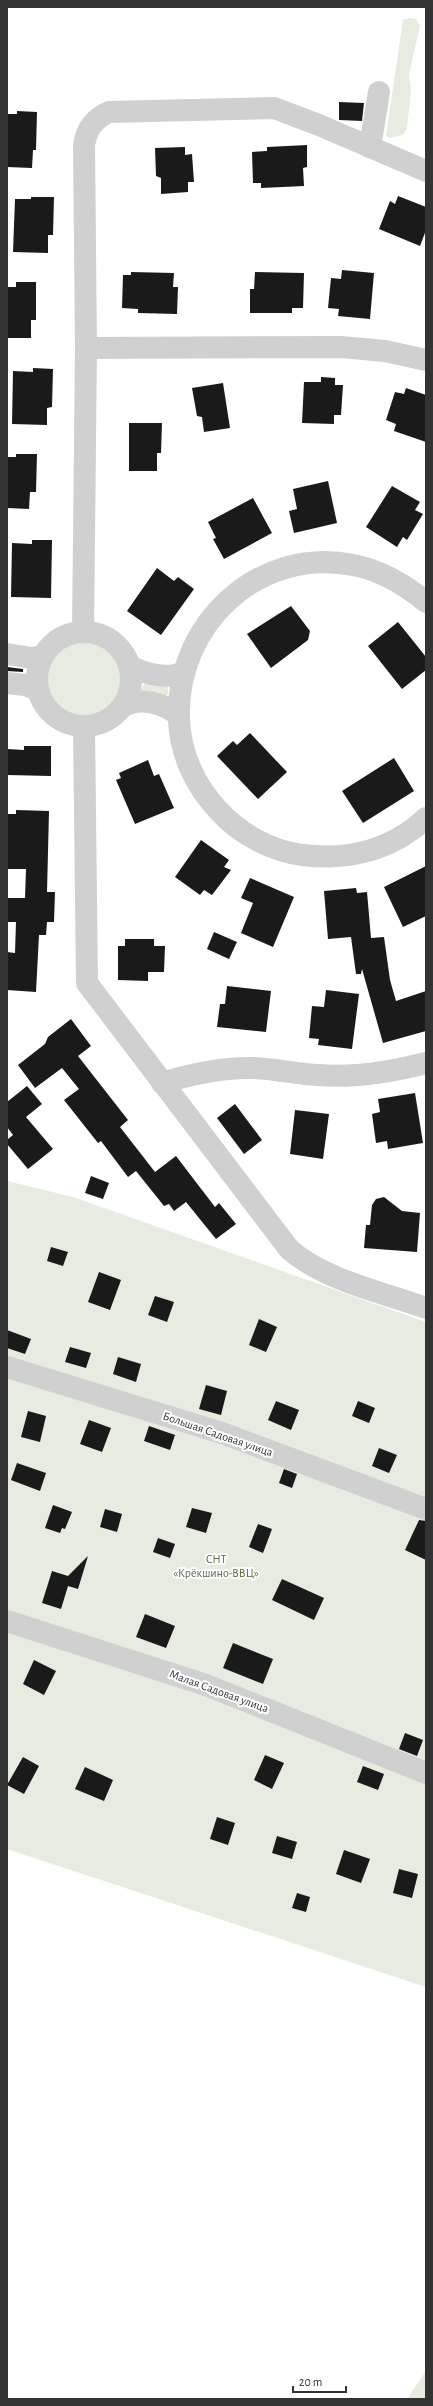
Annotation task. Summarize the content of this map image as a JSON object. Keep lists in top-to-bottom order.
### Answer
{
  "streets": {
    "street": ["Большая Садовая улица", "Малая Садовая улица"]
  },
  "parks": ["СНТ «Крёкшино-ВВЦ»"],
  "scale_bar": "20 m"
}
